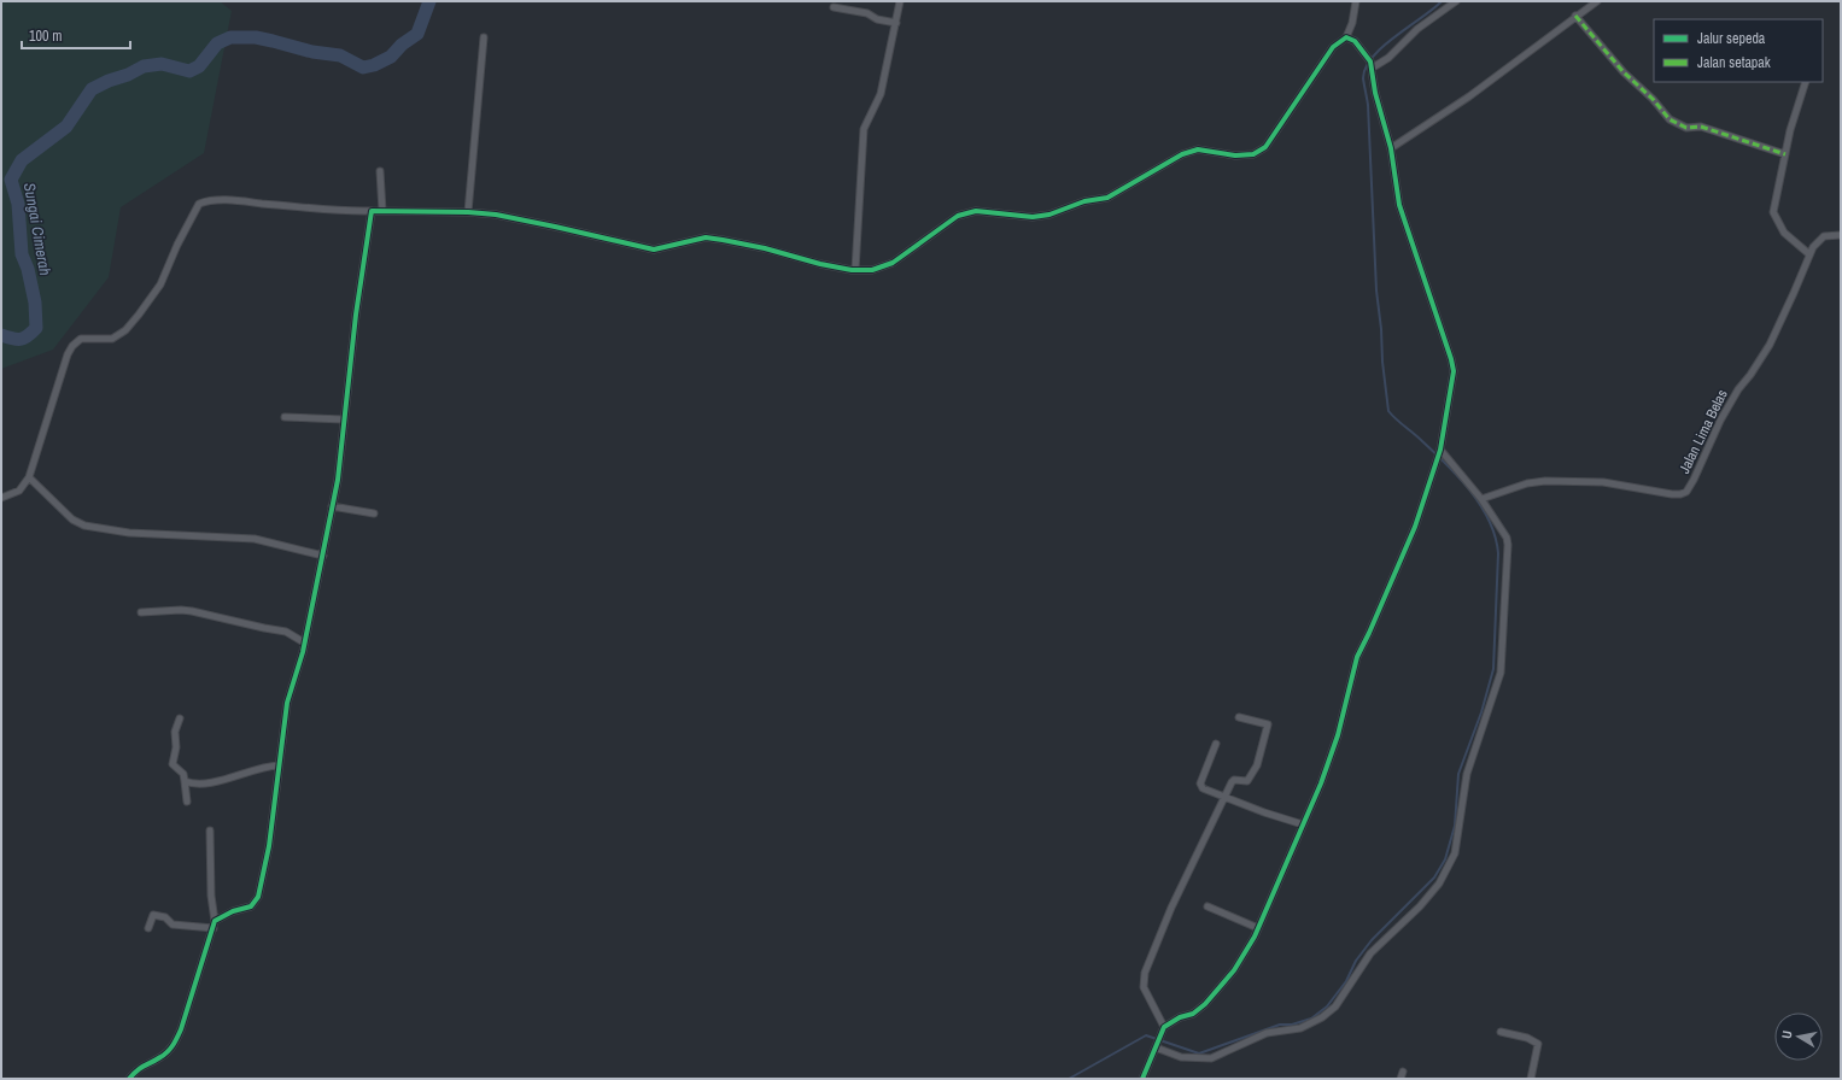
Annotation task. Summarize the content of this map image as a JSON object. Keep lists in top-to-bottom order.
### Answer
{
  "streets": {
    "street": ["Jalan Lima Belas"]
  },
  "water": ["Sungai Cimerah"],
  "legend": ["Jalur sepeda", "Jalan setapak"],
  "scale_bar": "100 m",
  "north": "left"
}
